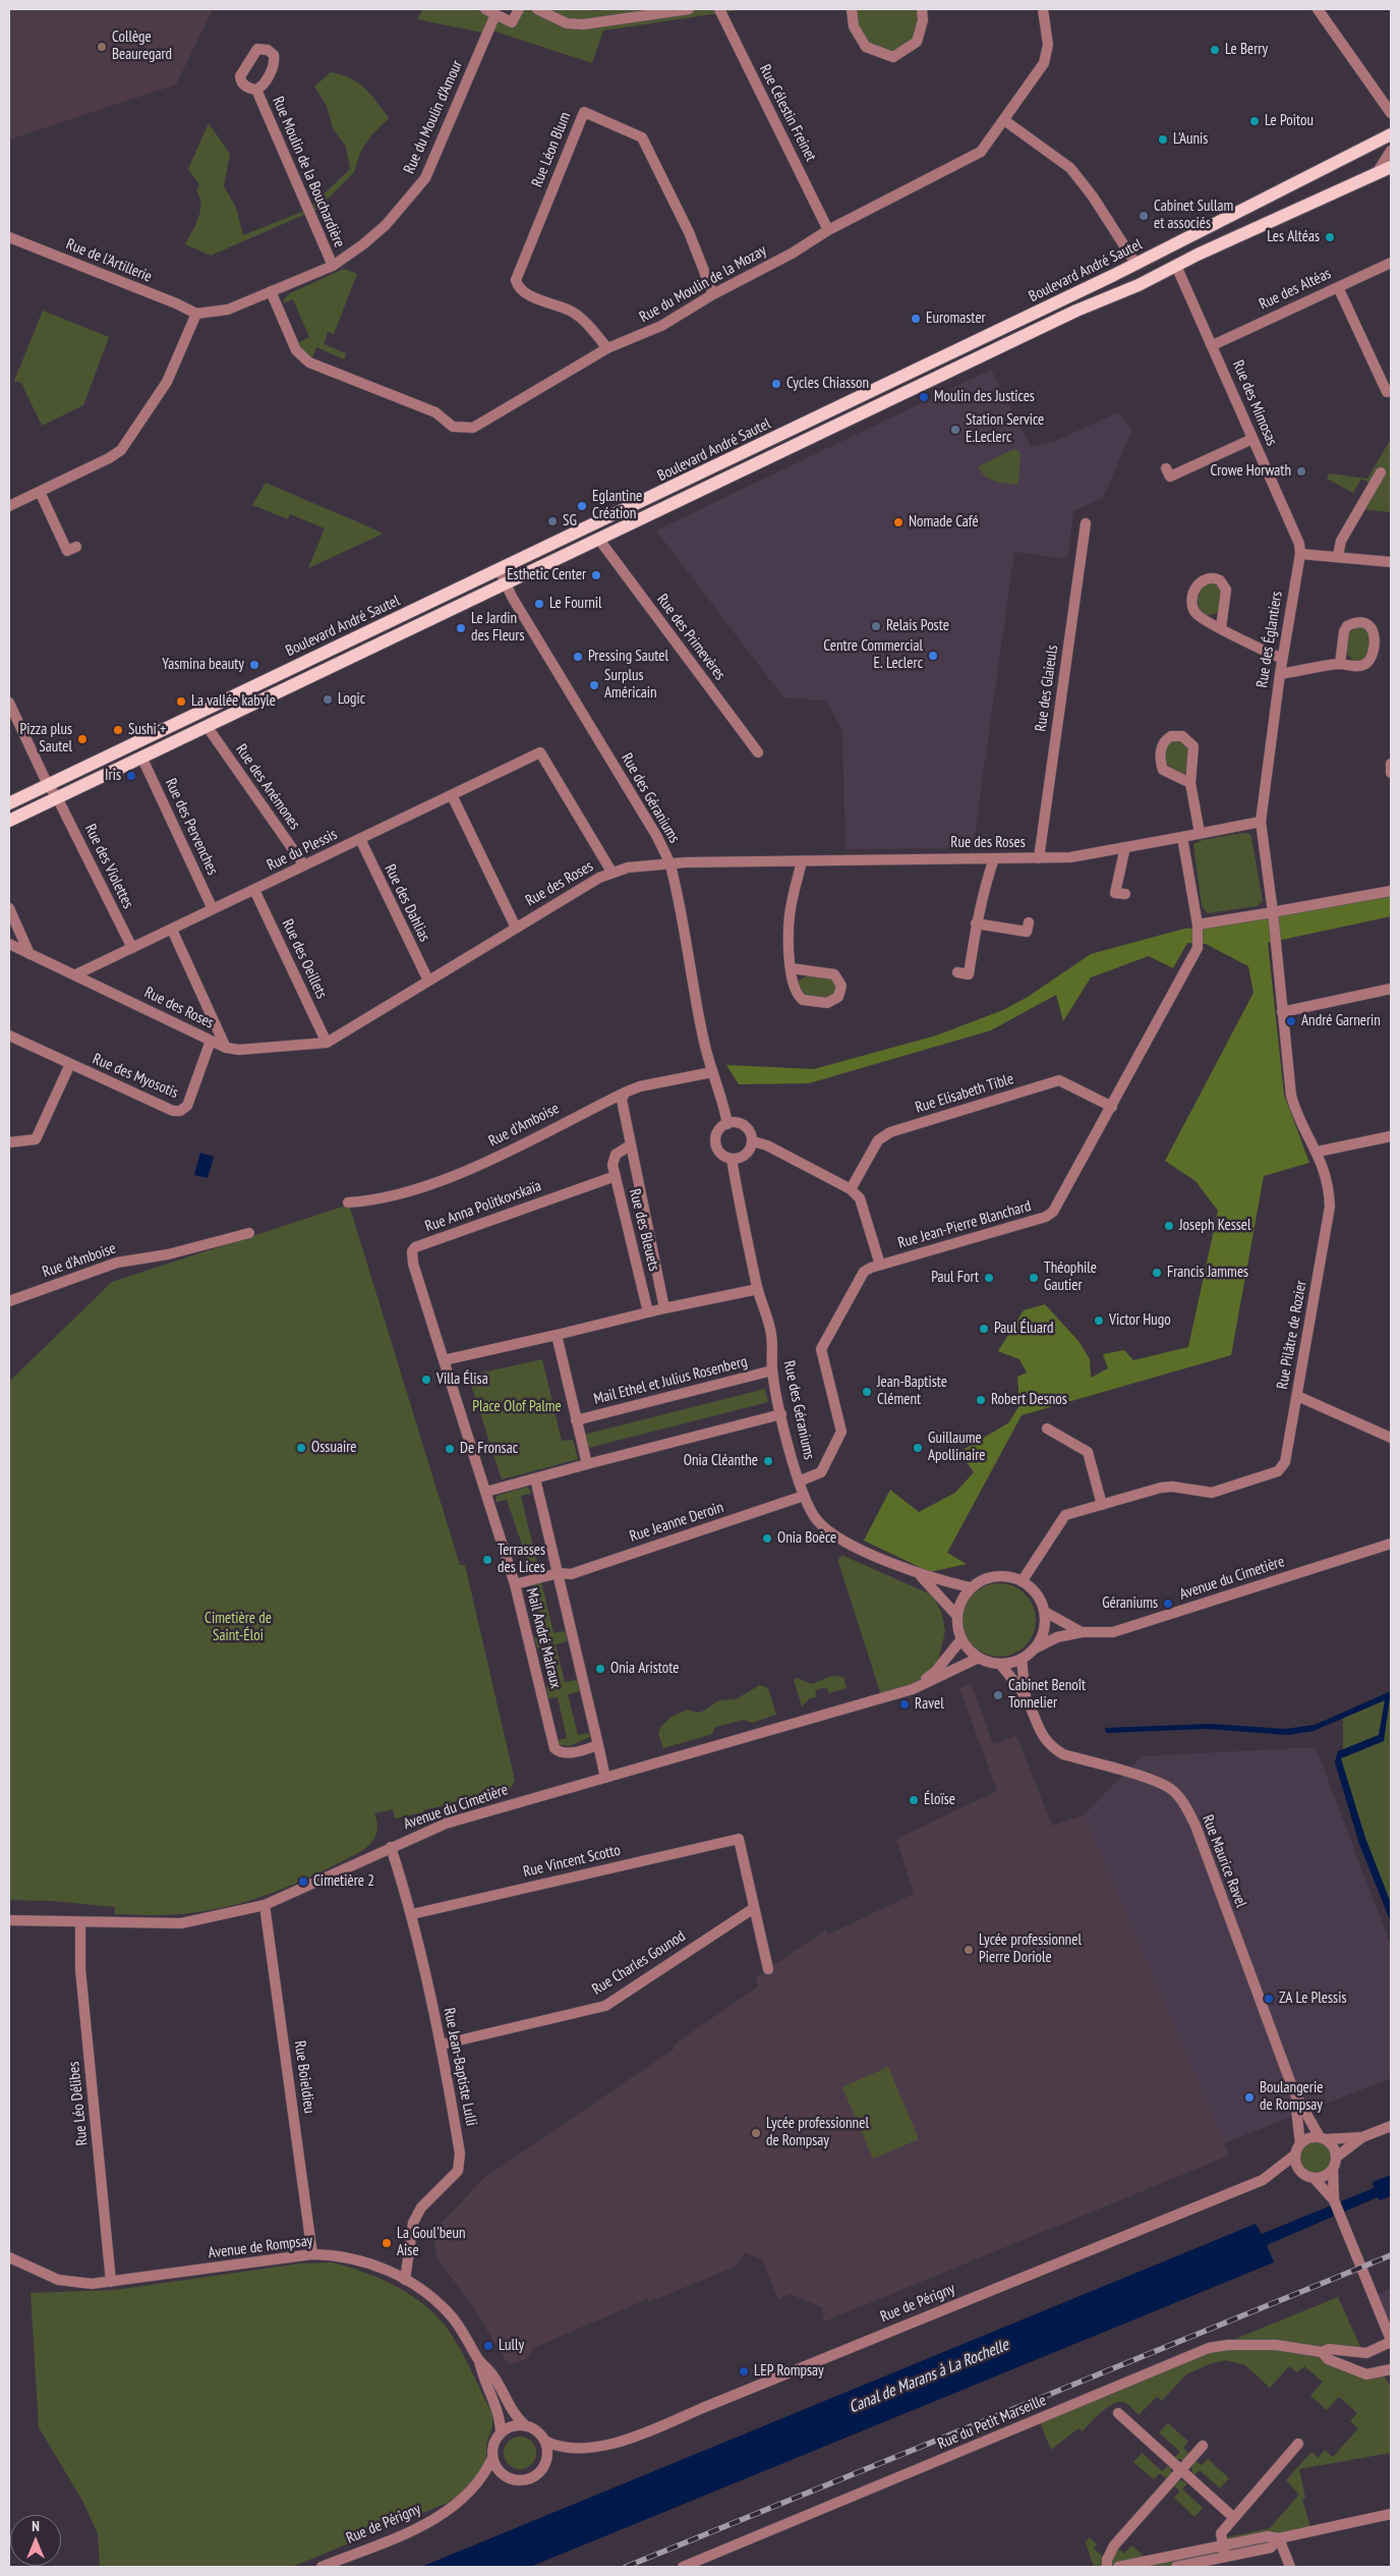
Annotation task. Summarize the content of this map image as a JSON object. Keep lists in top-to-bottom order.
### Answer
{
  "streets": {
    "main road": ["Boulevard André Sautel"],
    "street": [
      "Rue Célestin Freinet",
      "Rue du Moulin d'Amour",
      "Rue Léon Blum",
      "Rue Moulin de la Bouchardière",
      "Rue de l'Artillerie",
      "Rue du Moulin de la Mozay",
      "Rue des Altéas",
      "Rue des Mimosas",
      "Rue des Primevères",
      "Rue des Églantiers",
      "Rue des Glaieuls",
      "Rue des Anémones",
      "Rue des Géraniums",
      "Rue des Pervenches",
      "Rue des Roses",
      "Rue du Plessis",
      "Rue des Violettes",
      "Rue des Dahlias",
      "Rue des Oeillets",
      "Rue des Myosotis",
      "Rue Elisabeth Tible",
      "Rue d'Amboise",
      "Rue Anna Politkovskaïa",
      "Rue Jean-Pierre Blanchard",
      "Rue des Bleuets",
      "Rue Pilâtre de Rozier",
      "Mail Ethel et Julius Rosenberg",
      "Rue Jeanne Deroin",
      "Avenue du Cimetière",
      "Mail André Malraux",
      "Rue Vincent Scotto",
      "Rue Maurice Ravel",
      "Rue Charles Gounod",
      "Rue Jean-Baptiste Lulli",
      "Rue Boieldieu",
      "Rue Léo Délibes",
      "Avenue de Rompsay",
      "Rue de Périgny",
      "Rue du Petit Marseille"
    ]
  },
  "crossings": [
    ["Rue Célestin Freinet", "Rue du Moulin de la Mozay"],
    ["Rue du Moulin d'Amour", "Rue Moulin de la Bouchardière"],
    ["Rue du Moulin d'Amour", "Rue de l'Artillerie"],
    ["Rue du Moulin d'Amour", "Rue du Moulin de la Mozay"],
    ["Rue Léon Blum", "Rue du Moulin de la Mozay"],
    ["Boulevard André Sautel", "Rue des Mimosas"],
    ["Boulevard André Sautel", "Rue des Primevères"],
    ["Boulevard André Sautel", "Rue des Anémones"],
    ["Boulevard André Sautel", "Rue des Géraniums"],
    ["Boulevard André Sautel", "Rue des Pervenches"],
    ["Boulevard André Sautel", "Rue des Violettes"],
    ["Rue des Altéas", "Rue des Mimosas"],
    ["Rue des Mimosas", "Rue des Églantiers"],
    ["Rue des Églantiers", "Rue des Roses"],
    ["Rue des Églantiers", "Rue Pilâtre de Rozier"],
    ["Rue des Glaieuls", "Rue des Roses"],
    ["Rue des Anémones", "Rue du Plessis"],
    ["Rue des Géraniums", "Rue des Roses"],
    ["Rue des Géraniums", "Rue d'Amboise"],
    ["Rue des Géraniums", "Rue Jean-Pierre Blanchard"],
    ["Rue des Géraniums", "Rue Pilâtre de Rozier"],
    ["Rue des Géraniums", "Mail Ethel et Julius Rosenberg"],
    ["Rue des Géraniums", "Rue Jeanne Deroin"],
    ["Rue des Géraniums", "Avenue du Cimetière"],
    ["Rue des Géraniums", "Rue Maurice Ravel"],
    ["Rue des Pervenches", "Rue du Plessis"],
    ["Rue des Roses", "Rue du Plessis"],
    ["Rue des Roses", "Rue des Dahlias"],
    ["Rue des Roses", "Rue des Oeillets"],
    ["Rue des Roses", "Rue des Myosotis"],
    ["Rue des Roses", "Rue Jean-Pierre Blanchard"],
    ["Rue du Plessis", "Rue des Violettes"],
    ["Rue du Plessis", "Rue des Dahlias"],
    ["Rue du Plessis", "Rue des Oeillets"],
    ["Rue Elisabeth Tible", "Rue Jean-Pierre Blanchard"],
    ["Rue d'Amboise", "Rue des Bleuets"],
    ["Rue Anna Politkovskaïa", "Rue des Bleuets"],
    ["Rue Pilâtre de Rozier", "Avenue du Cimetière"],
    ["Rue Pilâtre de Rozier", "Rue Maurice Ravel"],
    ["Rue Jeanne Deroin", "Mail André Malraux"],
    ["Avenue du Cimetière", "Mail André Malraux"],
    ["Avenue du Cimetière", "Rue Maurice Ravel"],
    ["Avenue du Cimetière", "Rue Jean-Baptiste Lulli"],
    ["Avenue du Cimetière", "Rue Boieldieu"],
    ["Avenue du Cimetière", "Rue Léo Délibes"],
    ["Rue Vincent Scotto", "Rue Charles Gounod"],
    ["Rue Vincent Scotto", "Rue Jean-Baptiste Lulli"],
    ["Rue Maurice Ravel", "Rue de Périgny"],
    ["Rue Charles Gounod", "Rue Jean-Baptiste Lulli"],
    ["Rue Jean-Baptiste Lulli", "Avenue de Rompsay"],
    ["Rue Boieldieu", "Avenue de Rompsay"],
    ["Rue Léo Délibes", "Avenue de Rompsay"],
    ["Avenue de Rompsay", "Rue de Périgny"]
  ],
  "water": ["Canal de Marans à La Rochelle"],
  "parks": ["Place Olof Palme", "Cimetière de Saint-Éloi"],
  "places": [
    "Collège Beauregard",
    "Le Berry",
    "Le Poitou",
    "L'Aunis",
    "Cabinet Sullam et associés",
    "Les Altéas",
    "Euromaster",
    "Cycles Chiasson",
    "Moulin des Justices",
    "Station Service E.Leclerc",
    "Crowe Horwath",
    "Eglantine Création",
    "SG",
    "Nomade Café",
    "Esthetic Center",
    "Le Fournil",
    "Relais Poste",
    "Le Jardin des Fleurs",
    "Centre Commercial E. Leclerc",
    "Pressing Sautel",
    "Yasmina beauty",
    "Surplus Américain",
    "Logic",
    "La vallée kabyle",
    "Sushi +",
    "Pizza plus Sautel",
    "Iris",
    "André Garnerin",
    "Joseph Kessel",
    "Francis Jammes",
    "Paul Fort",
    "Théophile Gautier",
    "Victor Hugo",
    "Paul Éluard",
    "Villa Élisa",
    "Jean-Baptiste Clément",
    "Robert Desnos",
    "Ossuaire",
    "Guillaume Apollinaire",
    "De Fronsac",
    "Onia Cléanthe",
    "Onia Boèce",
    "Terrasses des Lices",
    "Géraniums",
    "Onia Aristote",
    "Cabinet Benoît Tonnelier",
    "Ravel",
    "Éloïse",
    "Cimetière 2",
    "Lycée professionnel Pierre Doriole",
    "ZA Le Plessis",
    "Boulangerie de Rompsay",
    "Lycée professionnel de Rompsay",
    "La Goul'beun Aise",
    "Lully",
    "LEP Rompsay"
  ],
  "north": "top"
}
